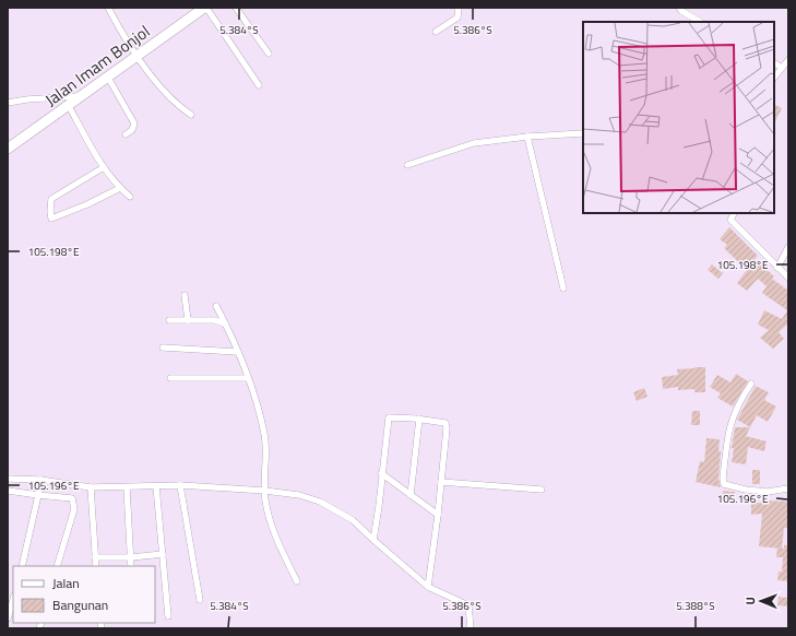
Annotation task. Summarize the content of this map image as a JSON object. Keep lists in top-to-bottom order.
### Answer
{
  "streets": {
    "highway": ["Jalan Imam Bonjol"]
  },
  "legend": ["Jalan", "Bangunan"],
  "north": "left",
  "coordinates": [
    "5.384°S",
    "5.386°S",
    "105.198°E",
    "105.196°E",
    "5.388°S"
  ]
}
